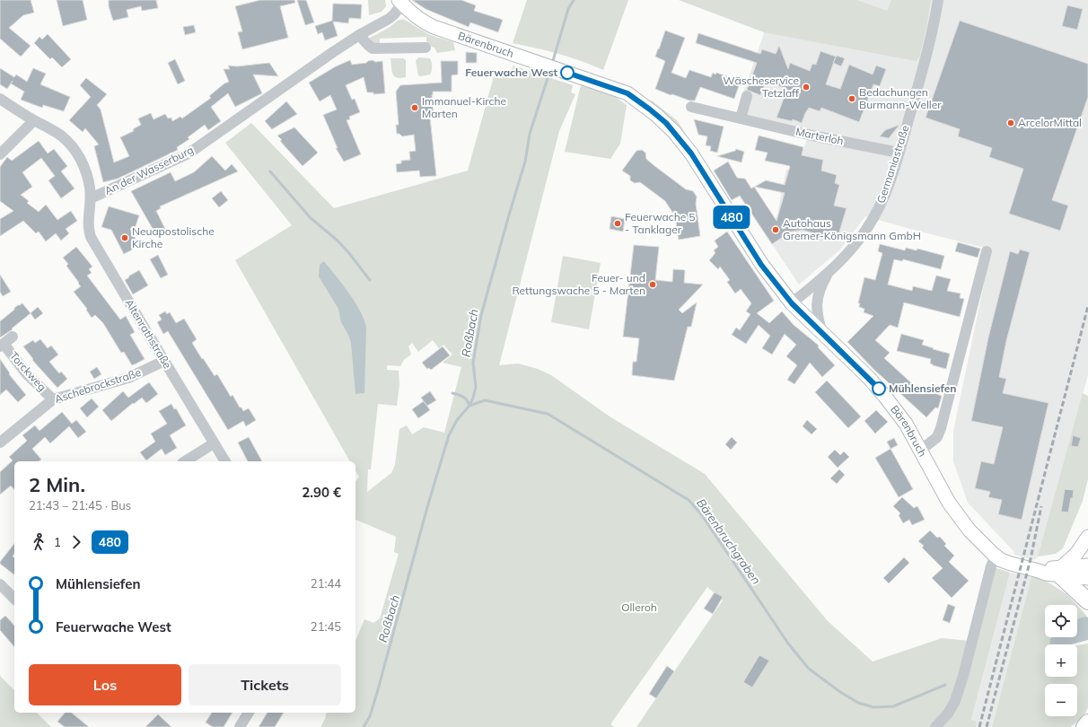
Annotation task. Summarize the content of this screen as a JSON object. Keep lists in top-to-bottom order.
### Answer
{
  "streets": {
    "main road": ["Bärenbruch"],
    "street": [
      "Marterloh",
      "Germaniastraße",
      "An der Wasserburg",
      "Altenrathstraße",
      "Torckweg",
      "Aschebrockstraße"
    ]
  },
  "crossings": [
    ["Bärenbruch", "Germaniastraße"],
    ["Bärenbruch", "An der Wasserburg"],
    ["Marterloh", "Germaniastraße"],
    ["An der Wasserburg", "Altenrathstraße"],
    ["Altenrathstraße", "Aschebrockstraße"],
    ["Torckweg", "Aschebrockstraße"]
  ],
  "water": ["Roßbach", "Bärenbruchgraben"],
  "parks": ["Olleroh"],
  "places": [
    "Feuerwache West",
    "Wäscheservice Tetzlaff",
    "Bedachungen Burmann-Weller",
    "Immanuel-Kirche Marten",
    "ArcelorMittal",
    "Feuerwache 5 - Tanklager",
    "Autohaus Gremer-Königsmann GmbH",
    "Neuapostolische Kirche",
    "Feuer- und Rettungswache 5 - Marten",
    "Mühlensiefen"
  ],
  "lines": ["bus line 480"],
  "page": {
    "on_map": "480",
    "heading": ["2 Min.", "21:43 – 21:45 · Bus", "2.90 €"],
    "legs": ["1", "480"],
    "list": [
      {
        "name": "Mühlensiefen",
        "value": "21:44"
      },
      {
        "name": "Feuerwache West",
        "value": "21:45"
      }
    ],
    "map_buttons": ["+", "−"],
    "buttons": ["Los", "Tickets"]
  }
}
